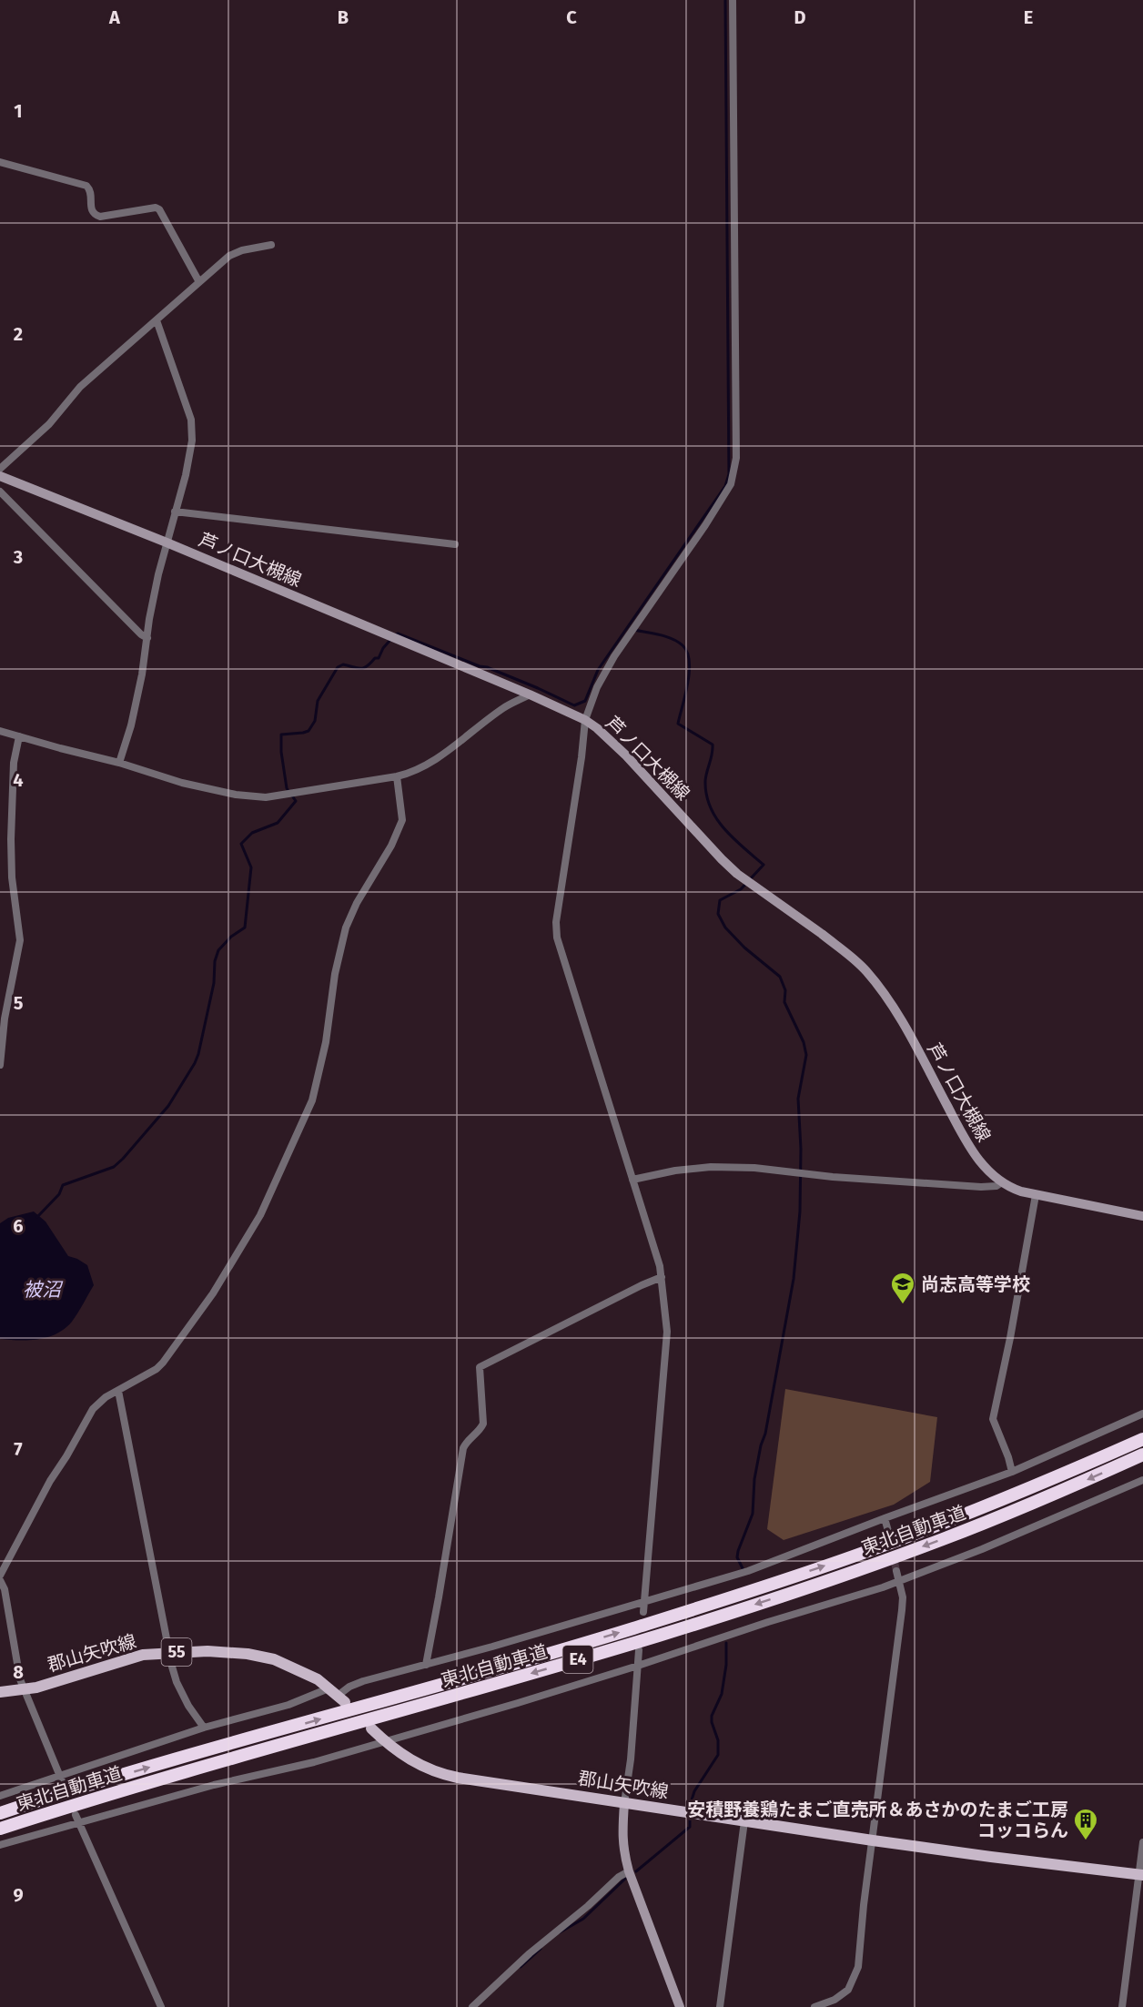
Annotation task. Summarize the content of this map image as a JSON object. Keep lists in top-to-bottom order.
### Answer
{
  "streets": {
    "highway": ["東北自動車道", "E4"],
    "main road": ["芦ノ口大槻線", "55", "郡山矢吹線"]
  },
  "water": ["被沼"],
  "places": {
    "school or university": ["尚志高等学校"],
    "building": ["安積野養鶏たまご直売所＆あさかのたまご工房 コッコらん"]
  },
  "grid": {
    "columns": [
      "A",
      "B",
      "C",
      "D",
      "E"
    ],
    "rows": [
      "1",
      "2",
      "3",
      "4",
      "5",
      "6",
      "7",
      "8",
      "9"
    ]
  }
}
